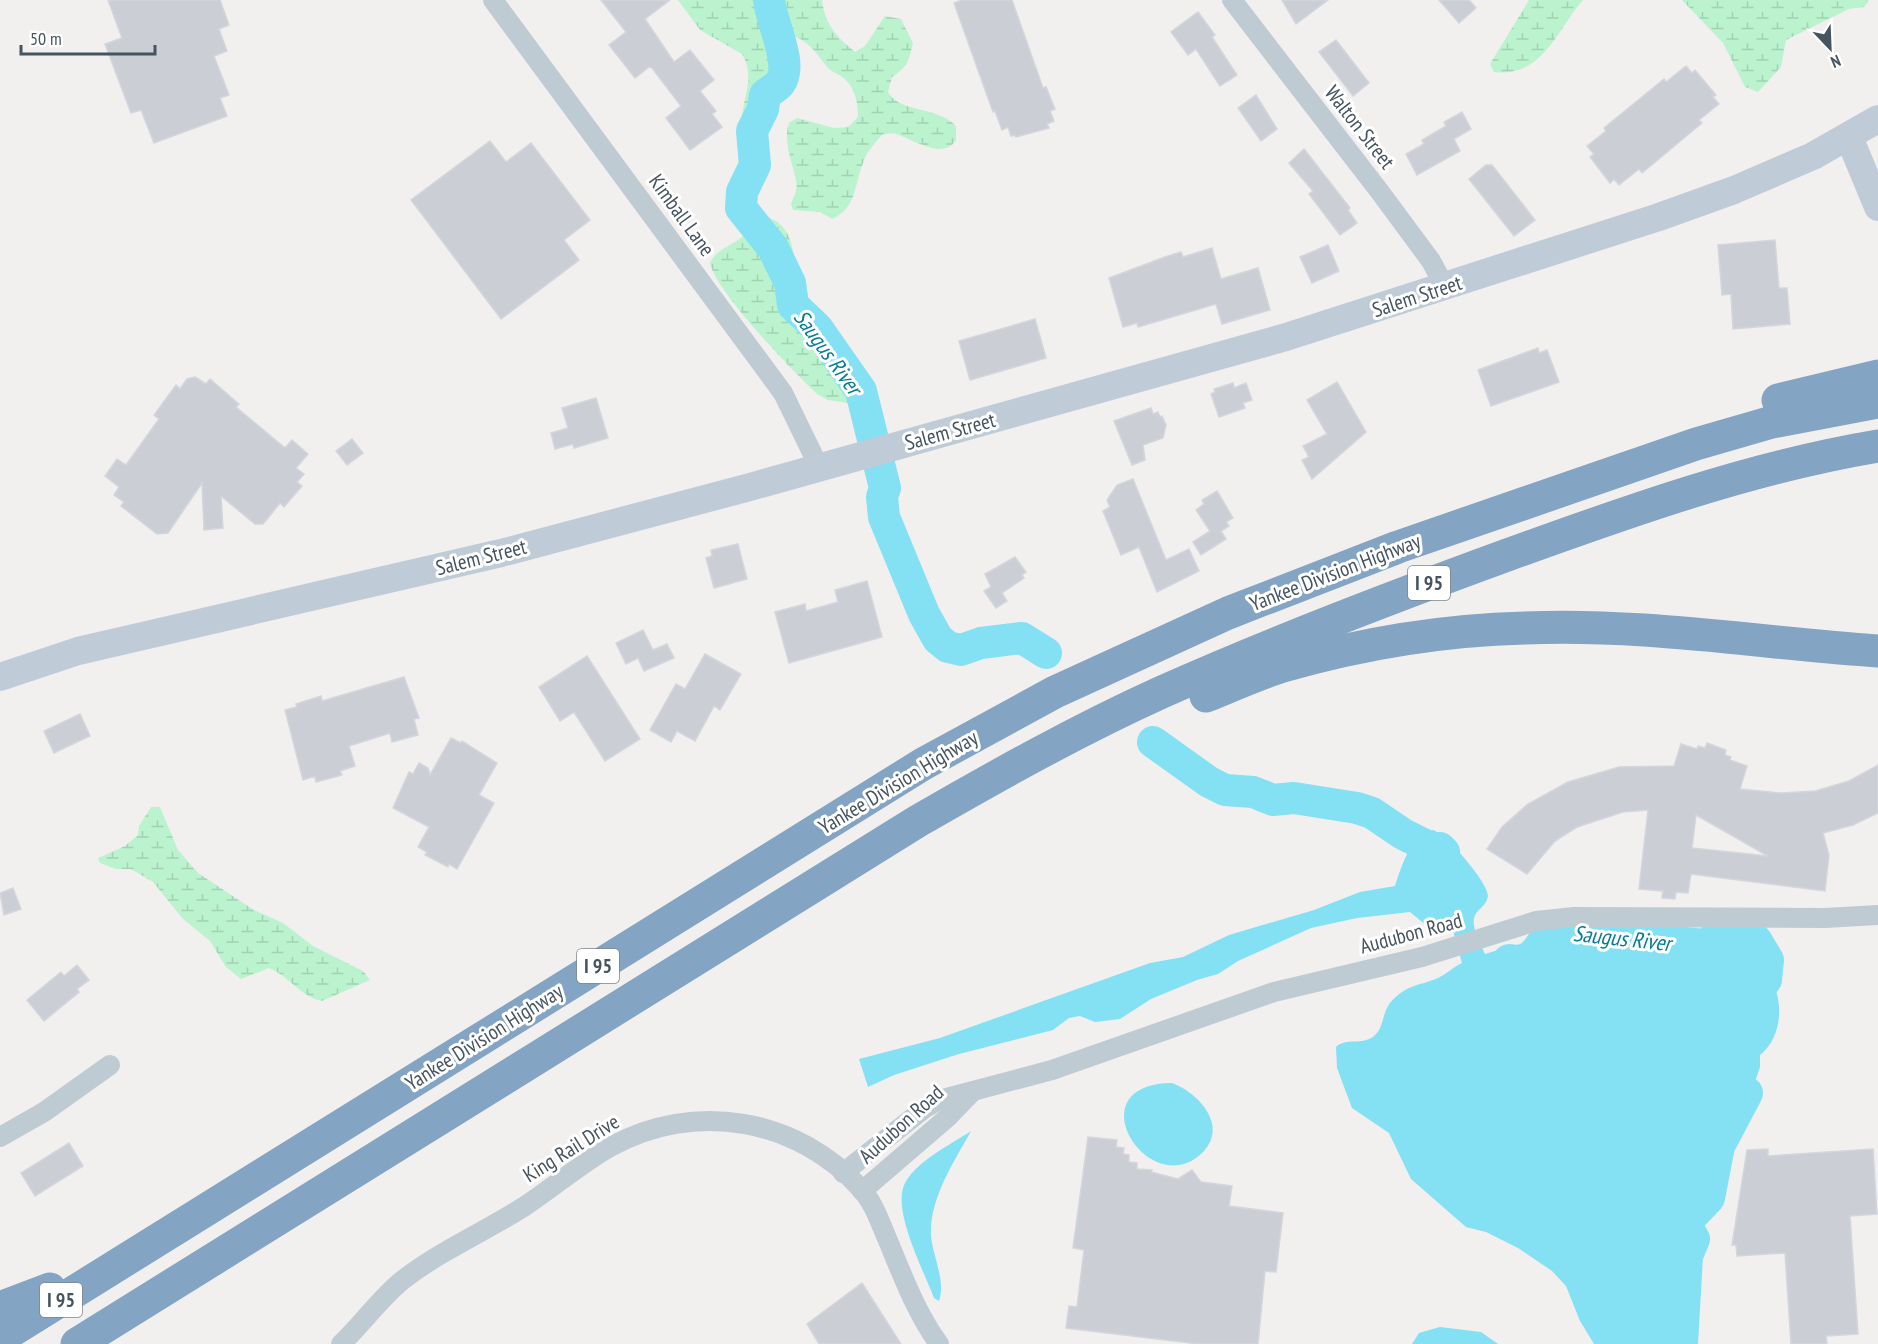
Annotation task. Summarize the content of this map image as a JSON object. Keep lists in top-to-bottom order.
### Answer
{
  "streets": {
    "highway": ["Yankee Division Highway", "I 95"],
    "main road": ["Salem Street"],
    "street": [
      "Walton Street",
      "Kimball Lane",
      "Audubon Road",
      "King Rail Drive"
    ]
  },
  "crossings": [
    ["Walton Street", "Salem Street"],
    ["Kimball Lane", "Salem Street"],
    ["Audubon Road", "King Rail Drive"]
  ],
  "water": ["Saugus River"],
  "scale_bar": "50 m",
  "north": "bottom right"
}
